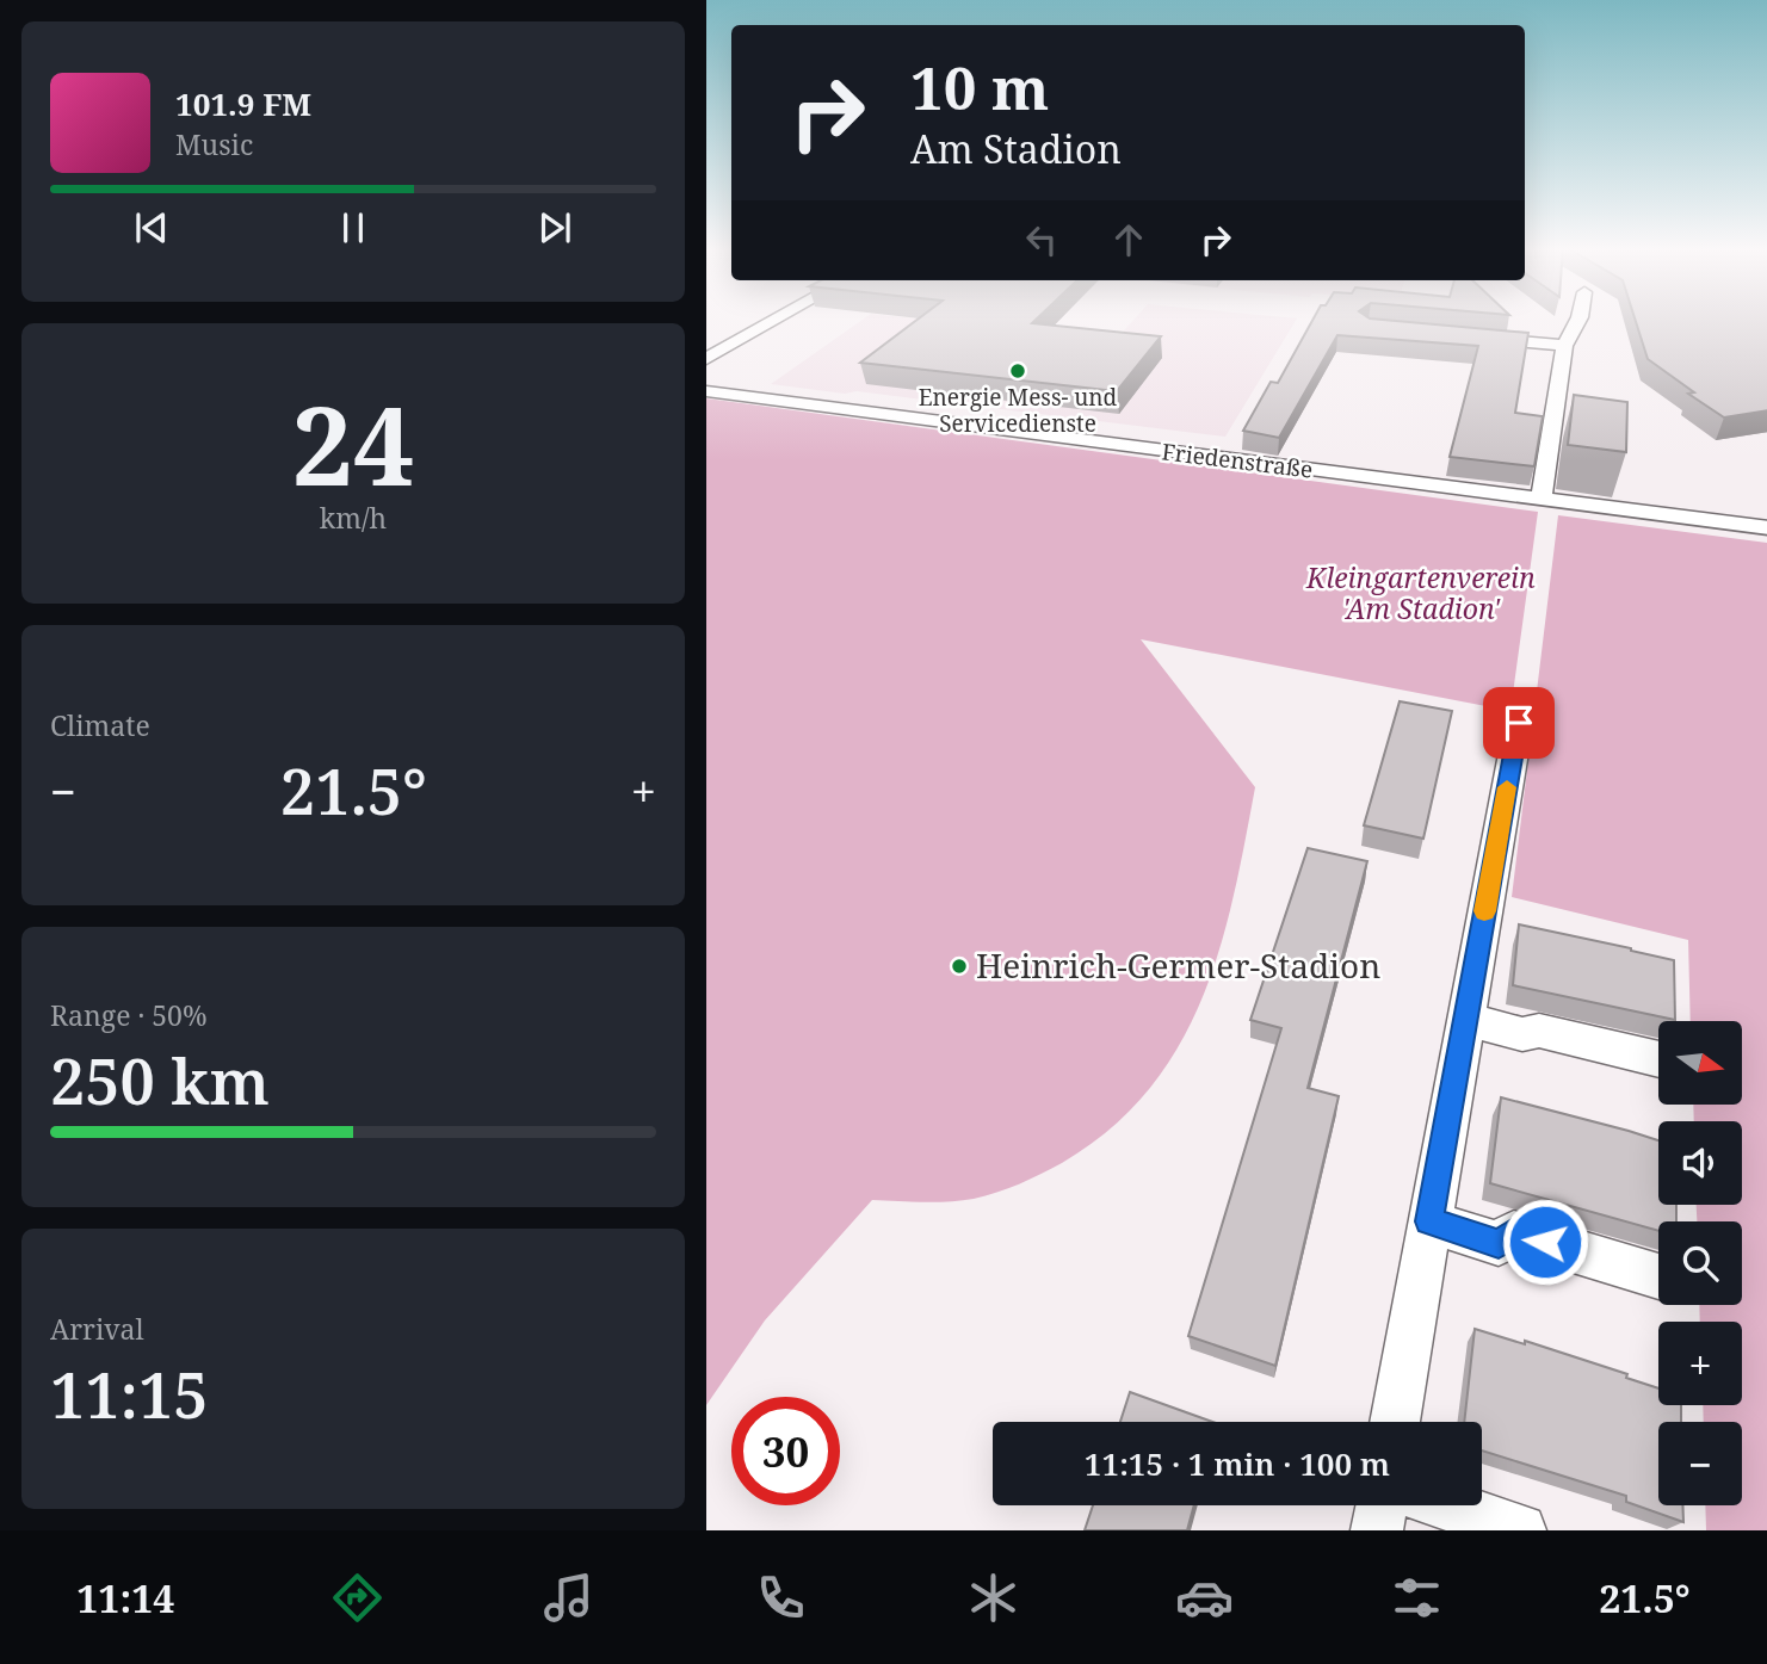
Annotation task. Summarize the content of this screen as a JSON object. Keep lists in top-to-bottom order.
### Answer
{
  "streets": {
    "street": ["Friedenstraße"]
  },
  "parks": ["Kleingartenverein 'Am Stadion'"],
  "places": ["Energie Mess- und Servicedienste", "Heinrich-Germer-Stadion"],
  "north": "right",
  "page": {
    "turn": ["10 m", "Am Stadion"],
    "song": ["101.9 FM", "Music"],
    "tile": [
      ["24", "km/h"],
      "Climate",
      ["Range · 50%", "250 km"],
      ["Arrival", "11:15"]
    ],
    "heat": ["−", "21.5°", "+"],
    "map_buttons": ["+", "−"],
    "limit": "30",
    "trip": "11:15 · 1 min · 100 m",
    "tabs": ["11:14", "21.5°"]
  }
}
